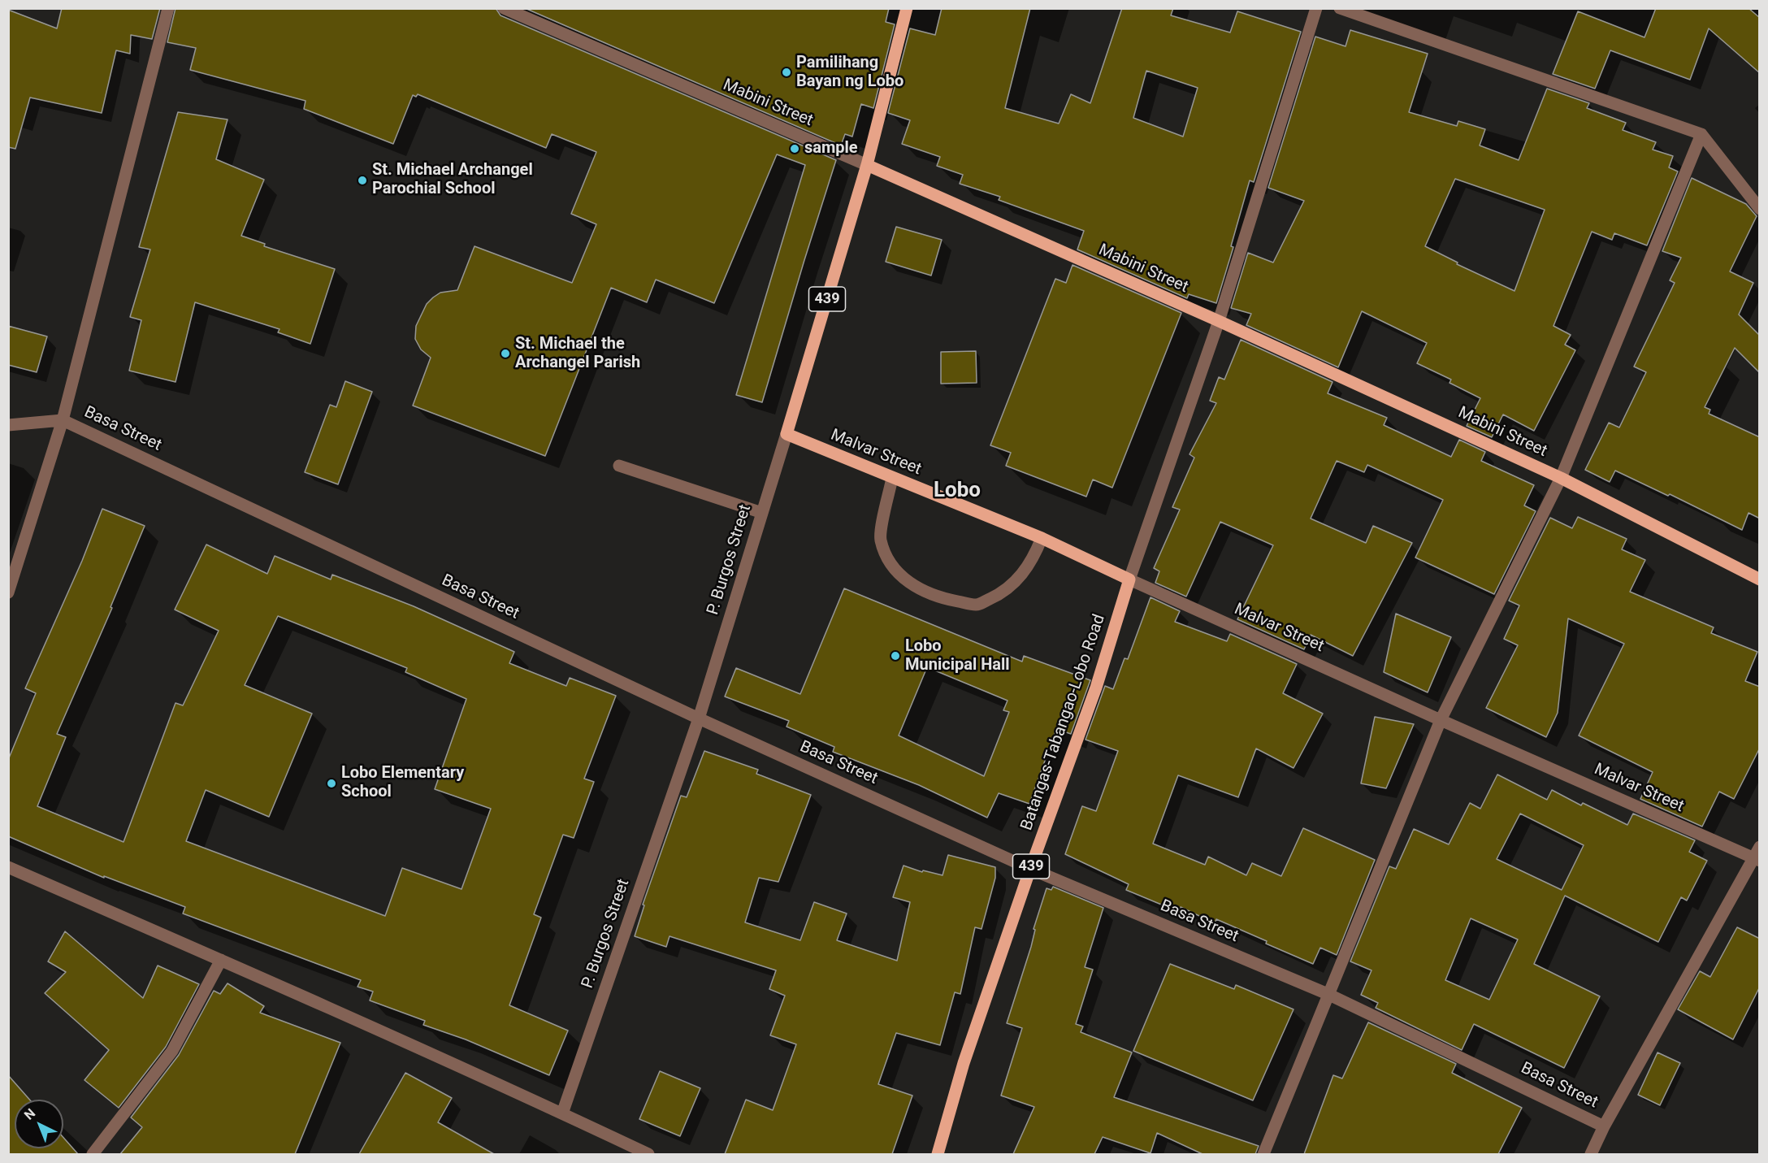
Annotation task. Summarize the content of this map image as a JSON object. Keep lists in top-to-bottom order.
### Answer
{
  "streets": {
    "main road": [
      "Mabini Street",
      "439",
      "Malvar Street",
      "P. Burgos Street",
      "Batangas-Tabangao-Lobo Road"
    ],
    "street": ["Basa Street"]
  },
  "crossings": [
    ["Mabini Street", "P. Burgos Street"],
    ["Basa Street", "P. Burgos Street"],
    ["Basa Street", "Batangas-Tabangao-Lobo Road"],
    ["Malvar Street", "P. Burgos Street"],
    ["Malvar Street", "Batangas-Tabangao-Lobo Road"]
  ],
  "districts": ["Lobo"],
  "places": [
    "Pamilihang Bayan ng Lobo",
    "sample",
    "St. Michael Archangel Parochial School",
    "St. Michael the Archangel Parish",
    "Lobo Municipal Hall",
    "Lobo Elementary School"
  ],
  "north": "top left"
}
